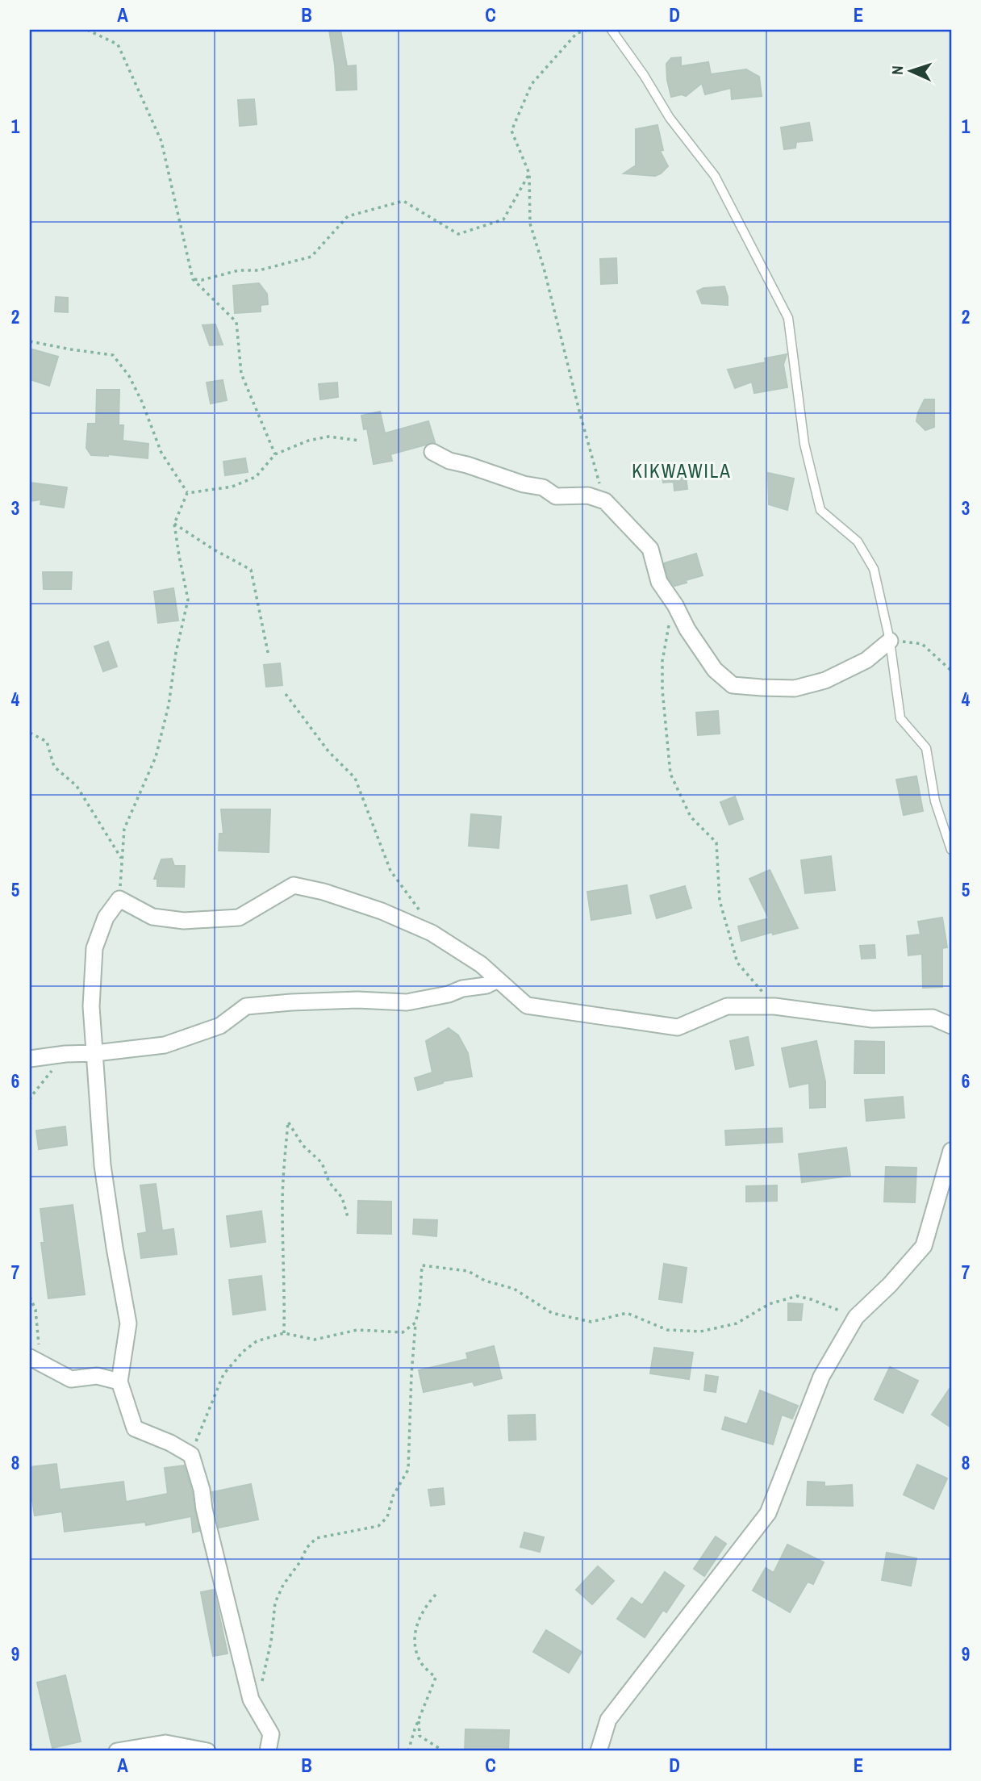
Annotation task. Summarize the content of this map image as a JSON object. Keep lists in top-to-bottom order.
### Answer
{
  "districts": ["KIKWAWILA"],
  "north": "left",
  "grid": {
    "columns": [
      "A",
      "B",
      "C",
      "D",
      "E"
    ],
    "rows": [
      "1",
      "2",
      "3",
      "4",
      "5",
      "6",
      "7",
      "8",
      "9"
    ]
  }
}
